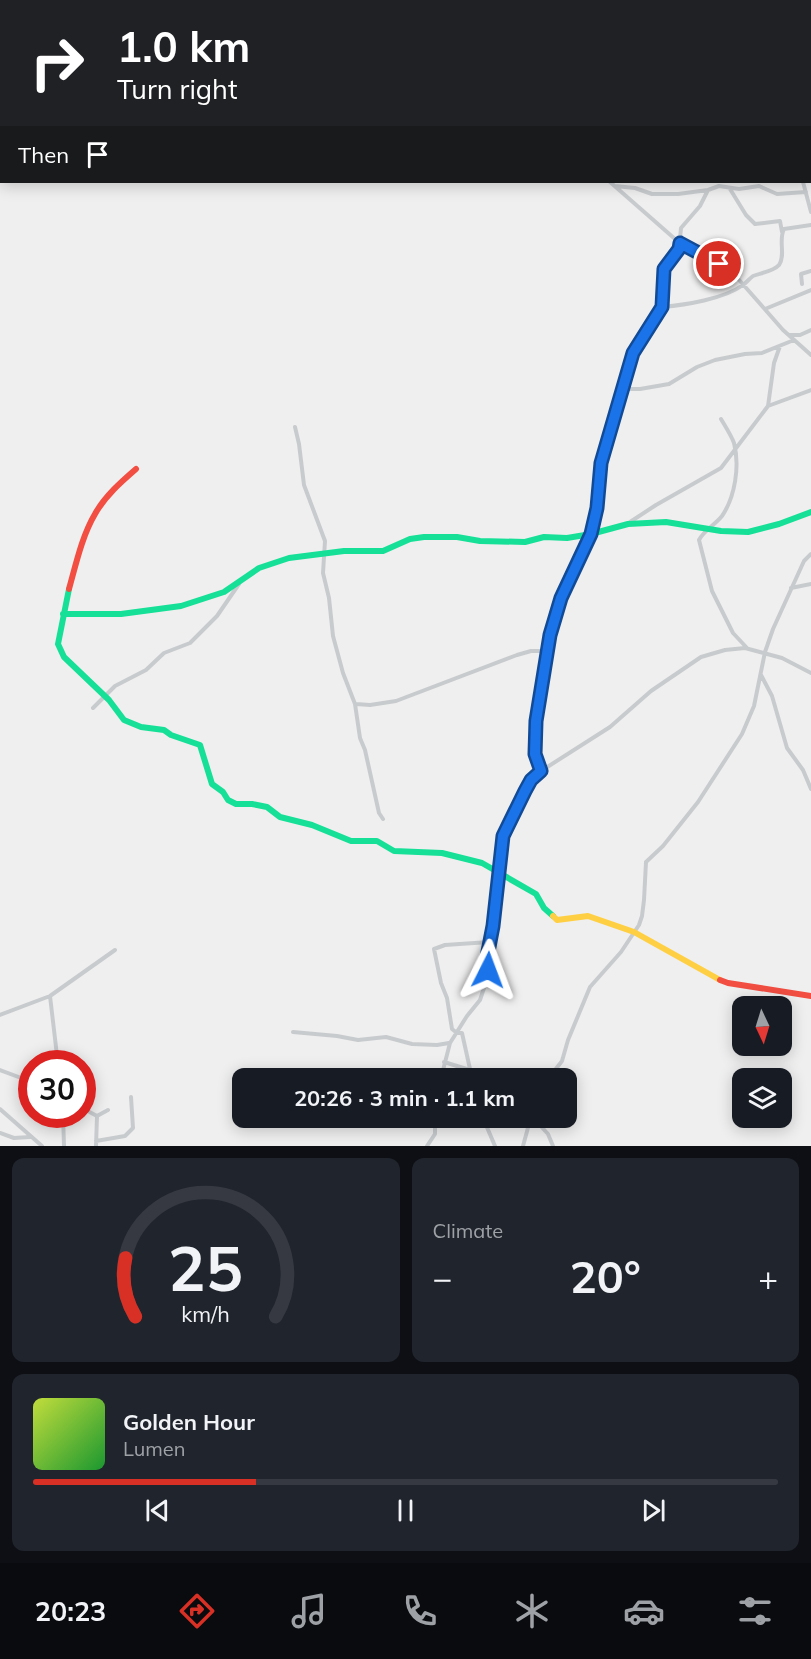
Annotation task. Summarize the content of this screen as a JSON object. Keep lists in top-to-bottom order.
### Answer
{
  "north": "bottom",
  "page": {
    "turn": ["1.0 km", "Turn right"],
    "then": "Then",
    "limit": "30",
    "trip": "20:26 · 3 min · 1.1 km",
    "tile": "Climate",
    "heat": ["−", "20°", "+"],
    "song": ["Golden Hour", "Lumen"],
    "tabs": "20:23",
    "gauge": ["25", "km/h"]
  }
}
